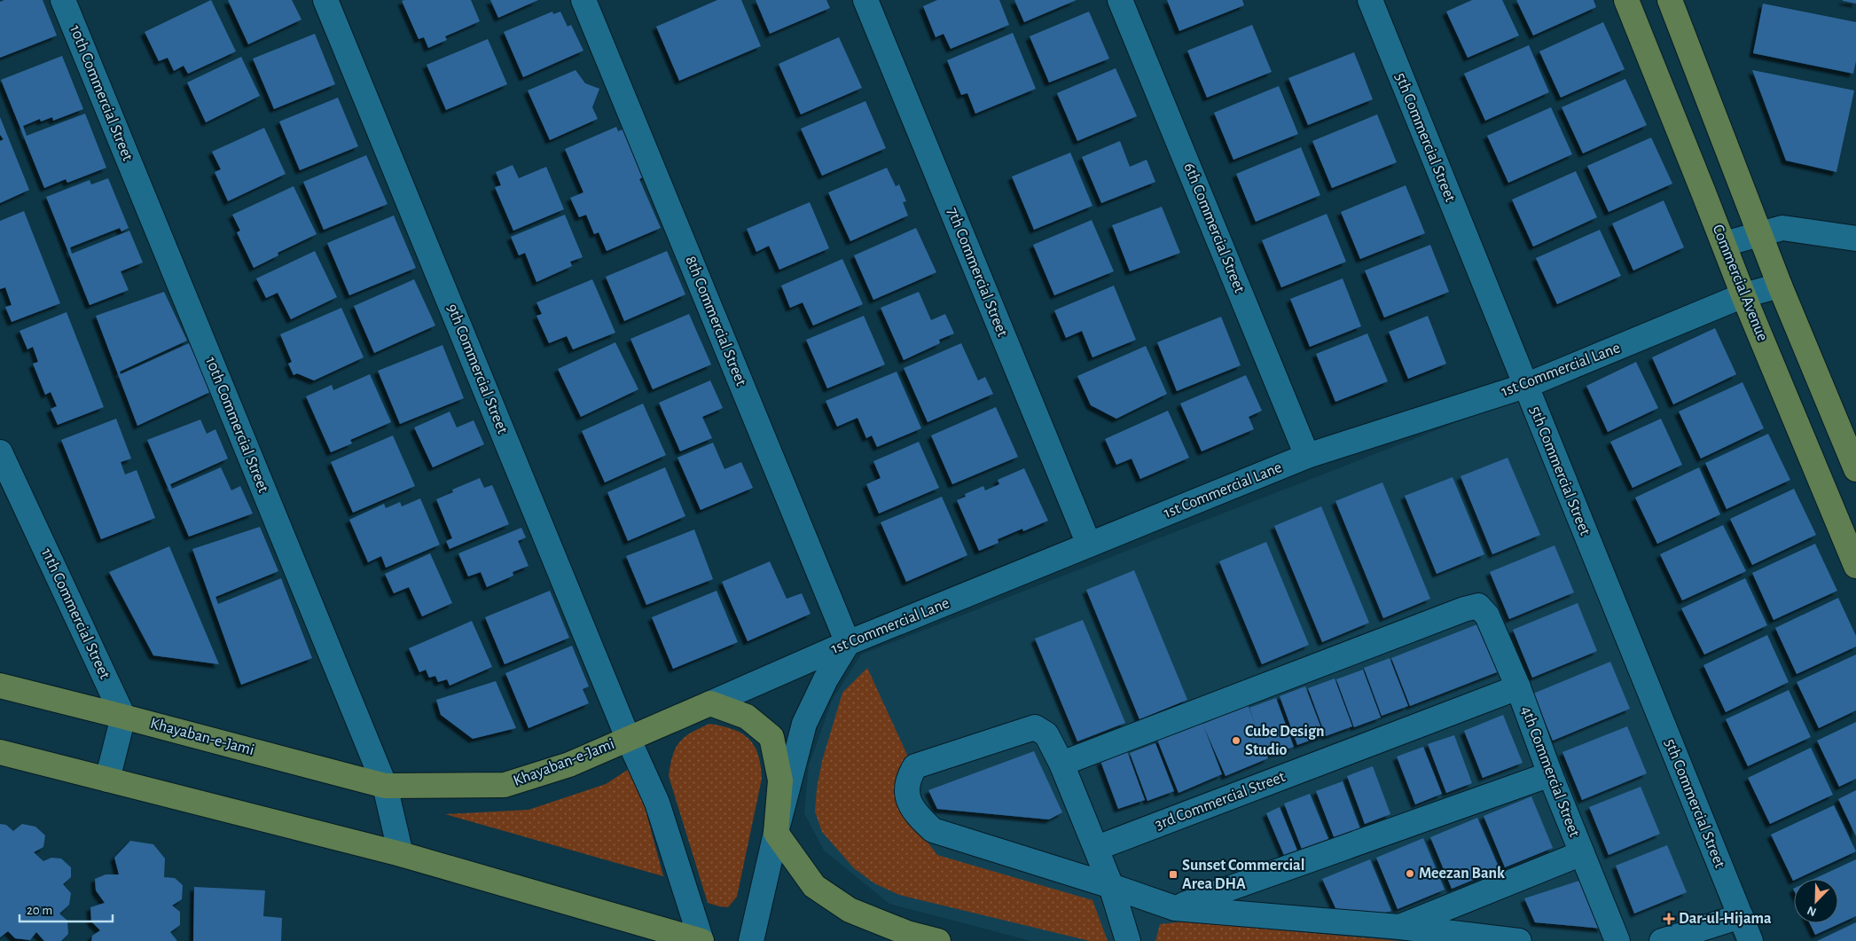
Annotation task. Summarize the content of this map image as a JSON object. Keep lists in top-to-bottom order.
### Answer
{
  "streets": {
    "main road": ["Commercial Avenue", "Khayaban-e-Jami"],
    "street": [
      "10th Commercial Street",
      "5th Commercial Street",
      "6th Commercial Street",
      "7th Commercial Street",
      "8th Commercial Street",
      "9th Commercial Street",
      "1st Commercial Lane",
      "11th Commercial Street",
      "4th Commercial Street",
      "3rd Commercial Street"
    ]
  },
  "crossings": [
    ["10th Commercial Street", "Khayaban-e-Jami"],
    ["5th Commercial Street", "1st Commercial Lane"],
    ["6th Commercial Street", "1st Commercial Lane"],
    ["7th Commercial Street", "1st Commercial Lane"],
    ["Commercial Avenue", "1st Commercial Lane"],
    ["8th Commercial Street", "1st Commercial Lane"],
    ["9th Commercial Street", "Khayaban-e-Jami"],
    ["1st Commercial Lane", "Khayaban-e-Jami"],
    ["11th Commercial Street", "Khayaban-e-Jami"],
    ["4th Commercial Street", "3rd Commercial Street"]
  ],
  "places": {
    "other": ["Cube Design Studio", "Meezan Bank"],
    "transit": ["Sunset Commercial Area DHA"],
    "health": ["Dar-ul-Hijama"]
  },
  "scale_bar": "20 m",
  "north": "bottom left"
}
